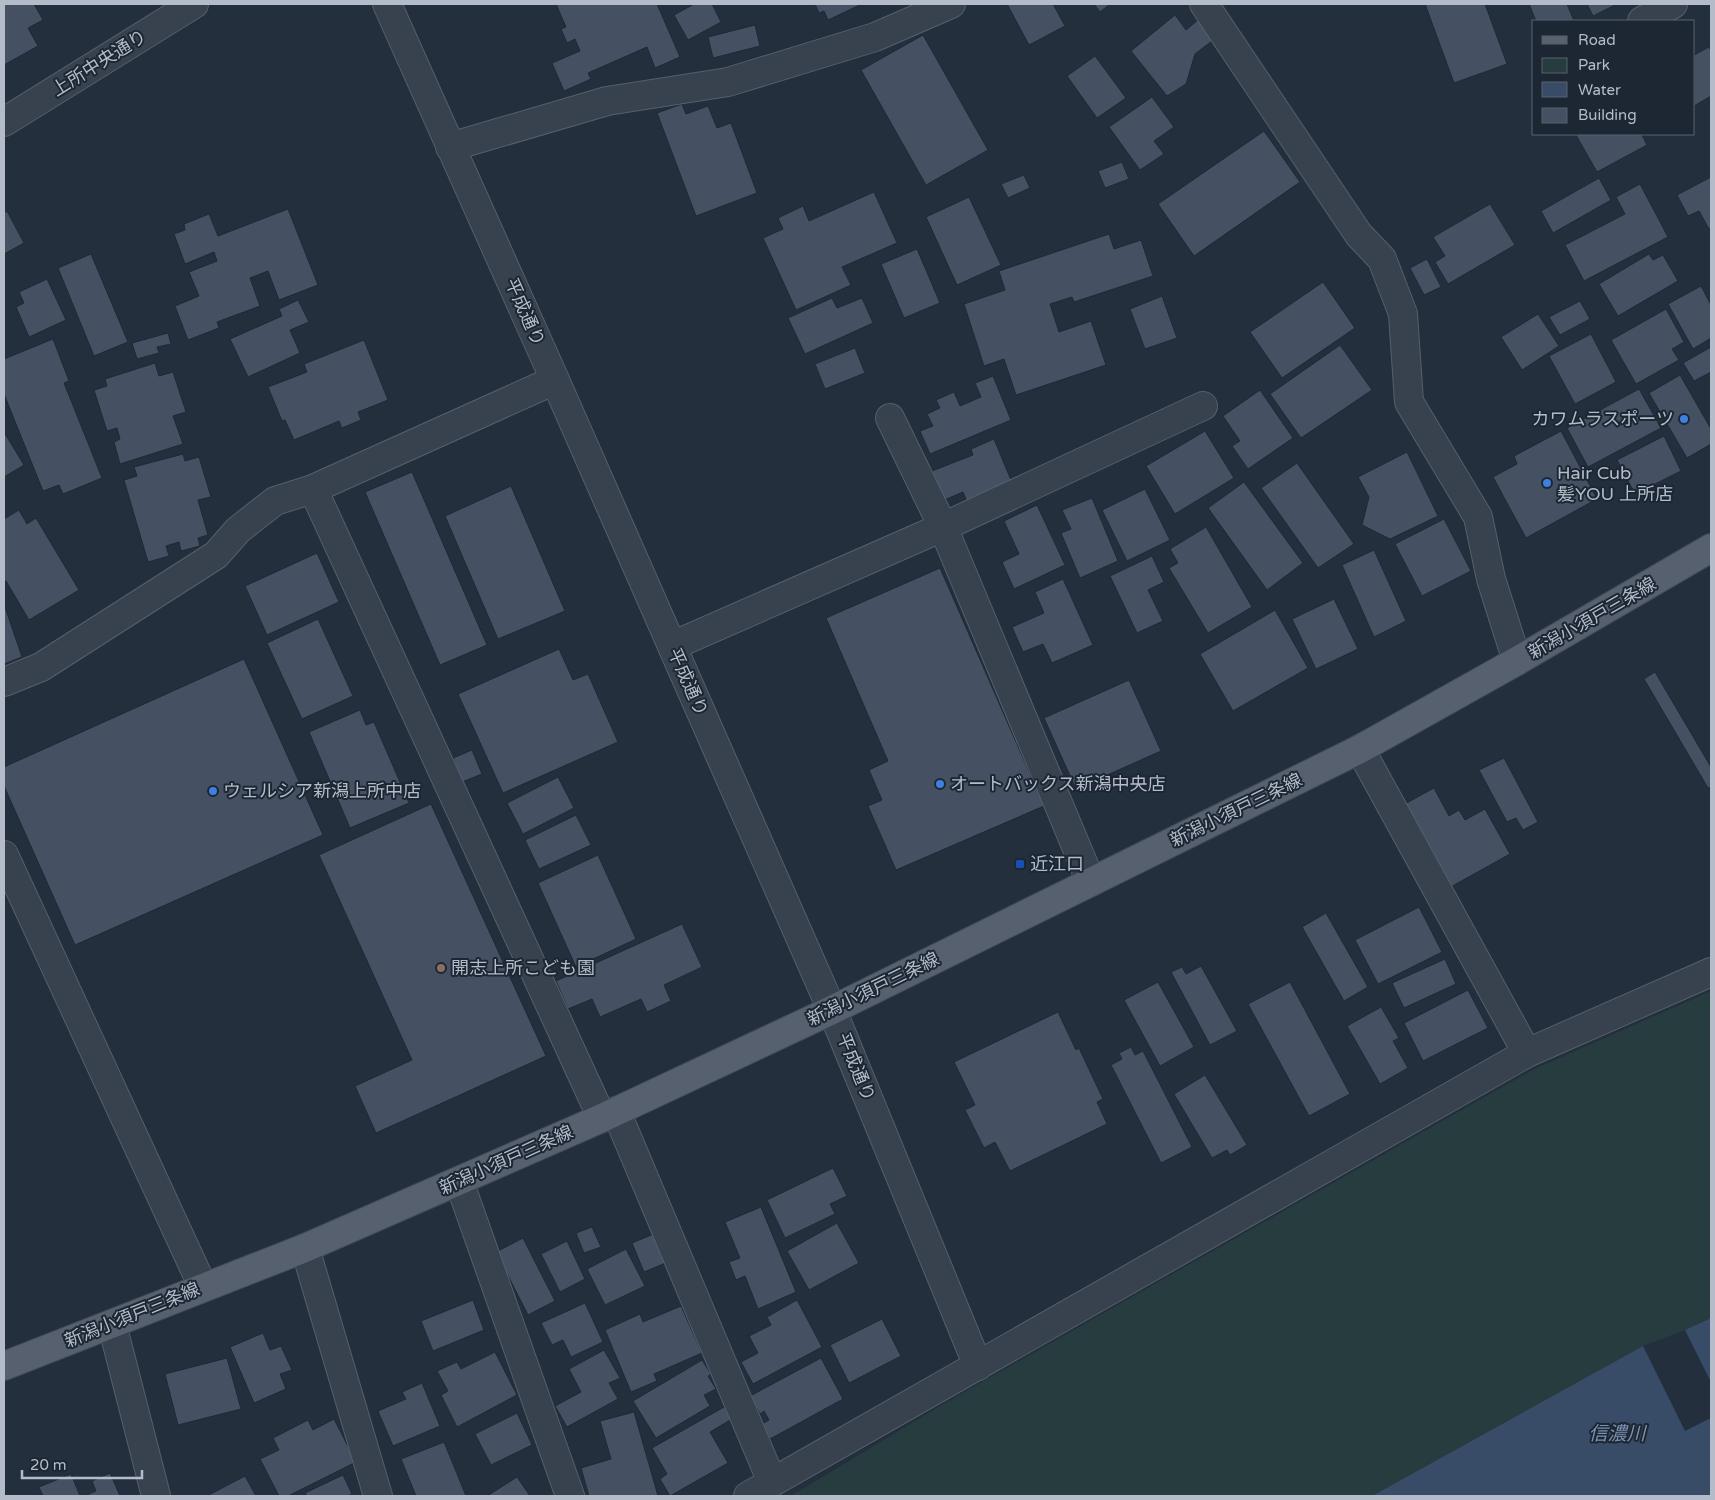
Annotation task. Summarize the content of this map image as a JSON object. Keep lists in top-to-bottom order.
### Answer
{
  "streets": {
    "main road": ["新潟小須戸三条線"],
    "street": ["上所中央通り", "平成通り"]
  },
  "crossings": [
    ["平成通り", "新潟小須戸三条線"]
  ],
  "water": ["信濃川"],
  "places": {
    "other": [
      "カワムラスポーツ",
      "Hair Cub 髪YOU 上所店",
      "オートバックス新潟中央店",
      "ウェルシア新潟上所中店",
      "開志上所こども園"
    ],
    "transit": ["近江口"]
  },
  "legend": [
    "Road",
    "Park",
    "Water",
    "Building"
  ],
  "scale_bar": "20 m"
}
